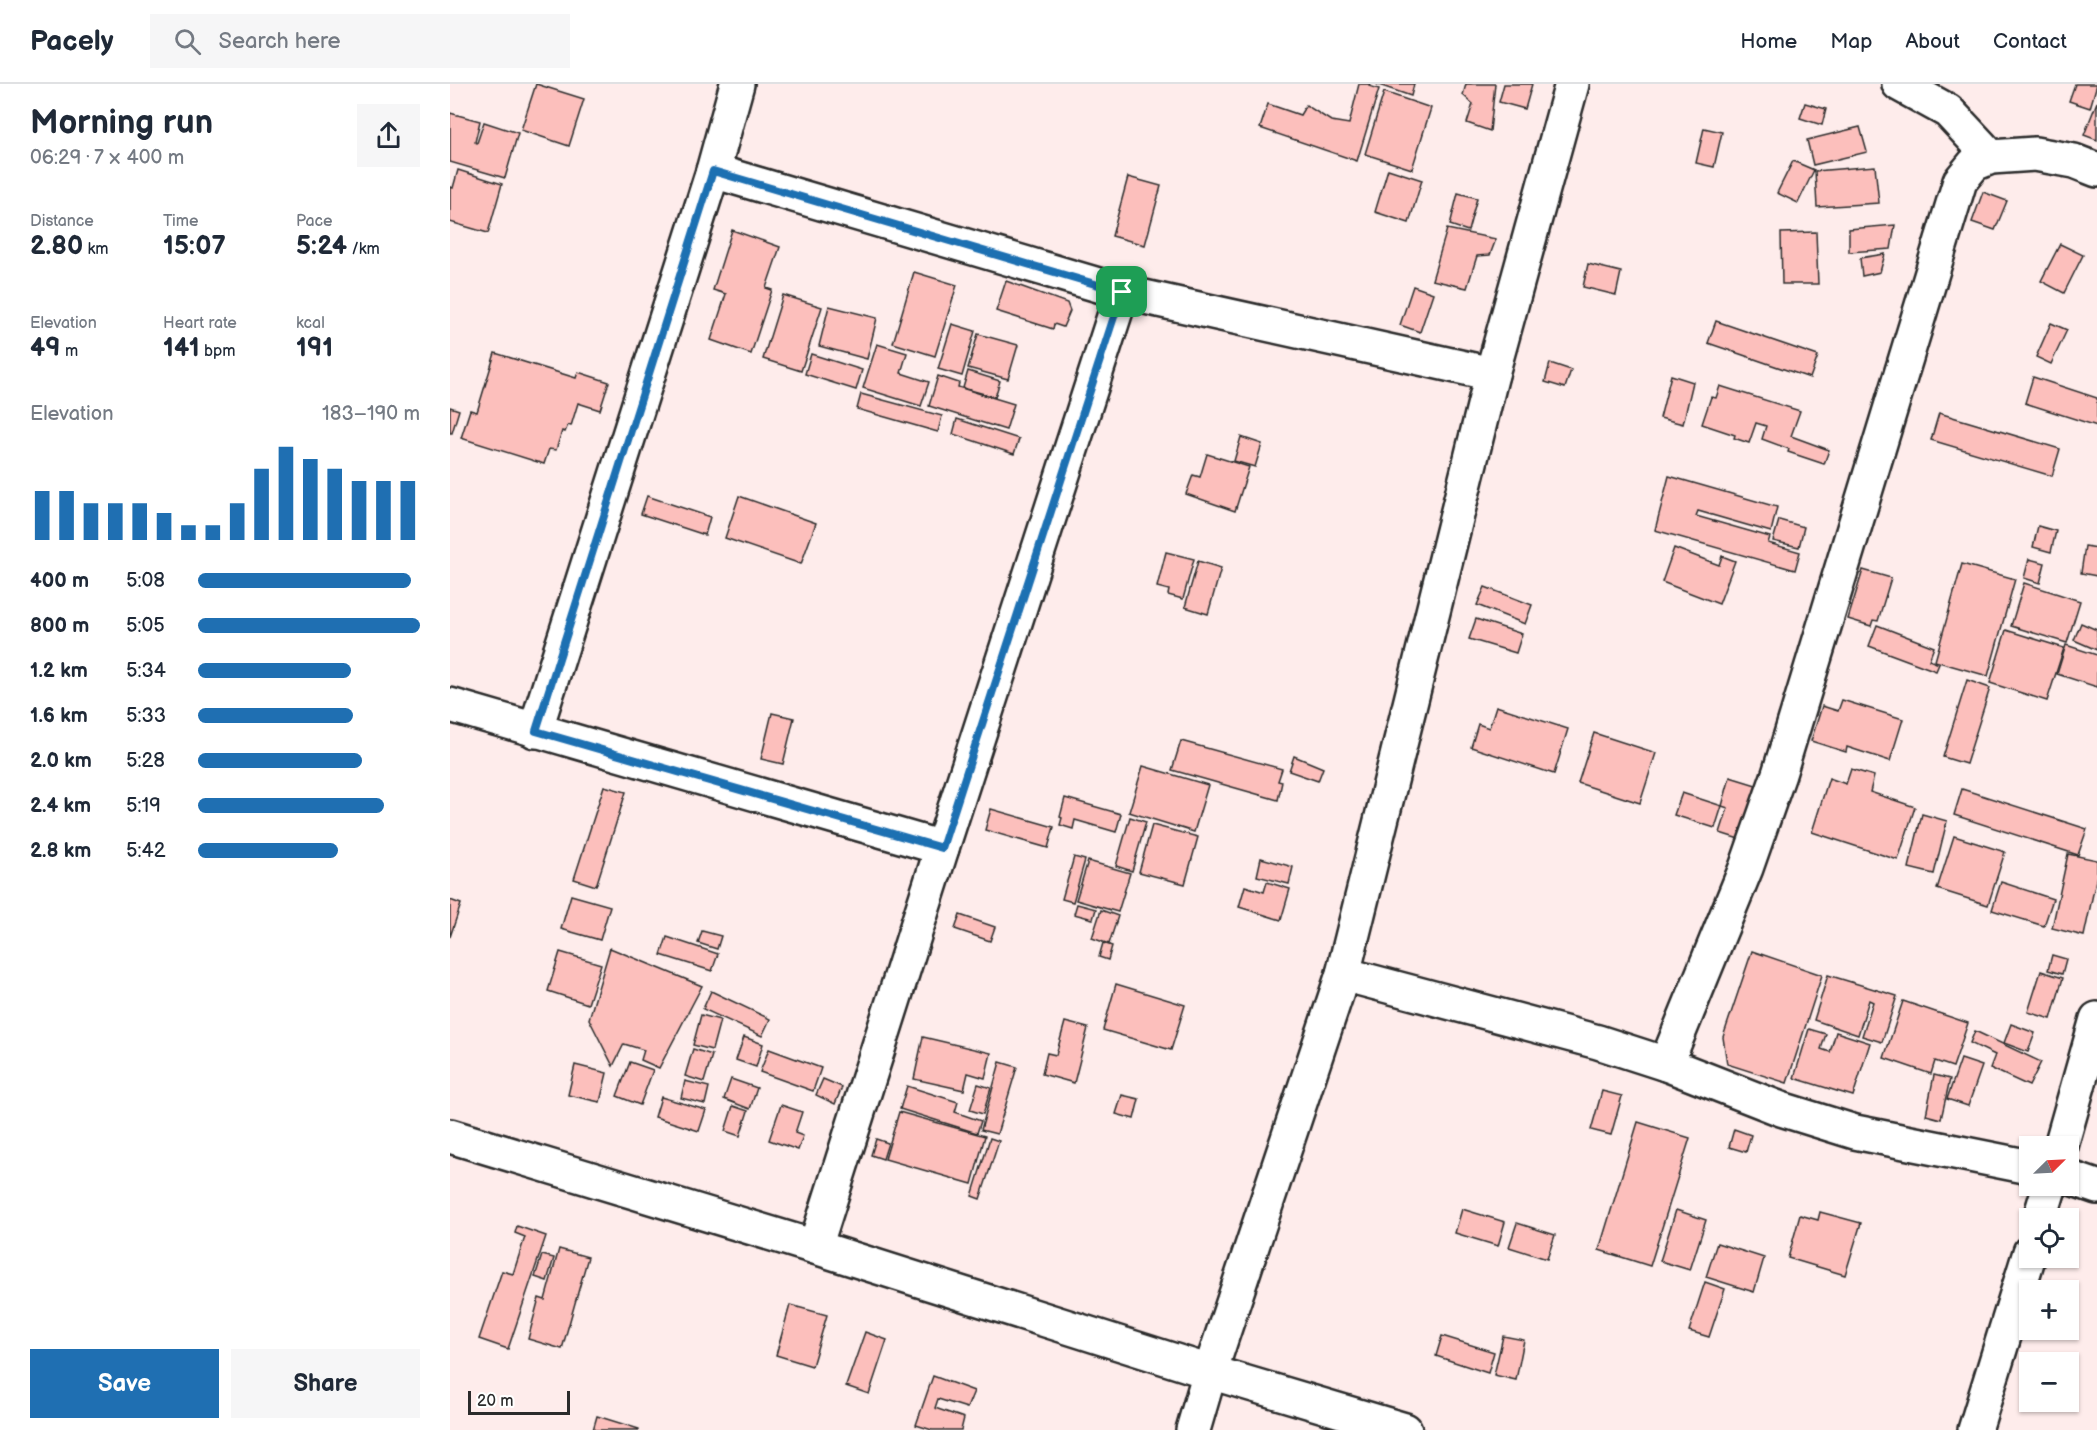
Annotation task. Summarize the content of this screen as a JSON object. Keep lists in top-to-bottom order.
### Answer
{
  "scale_bar": "20 m",
  "north": "top right",
  "page": {
    "header": "Pacely",
    "search": "Search here",
    "nav": [
      "Home",
      "Map",
      "About",
      "Contact"
    ],
    "heading": ["Morning run", "06:29 · 7 × 400 m"],
    "stats": [
      ["Distance", "2.80 km"],
      ["Time", "15:07"],
      ["Pace", "5:24 /km"],
      ["Elevation", "49 m"],
      ["Heart rate", "141 bpm"],
      ["kcal", "191"]
    ],
    "chart": ["Elevation", "183–190 m"],
    "list": [
      {
        "name": "400 m",
        "note": "5:08"
      },
      {
        "name": "800 m",
        "note": "5:05"
      },
      {
        "name": "1.2 km",
        "note": "5:34"
      },
      {
        "name": "1.6 km",
        "note": "5:33"
      },
      {
        "name": "2.0 km",
        "note": "5:28"
      },
      {
        "name": "2.4 km",
        "note": "5:19"
      },
      {
        "name": "2.8 km",
        "note": "5:42"
      }
    ],
    "map_buttons": ["+", "−"],
    "buttons": ["Save", "Share"],
    "scale": "20 m"
  }
}
